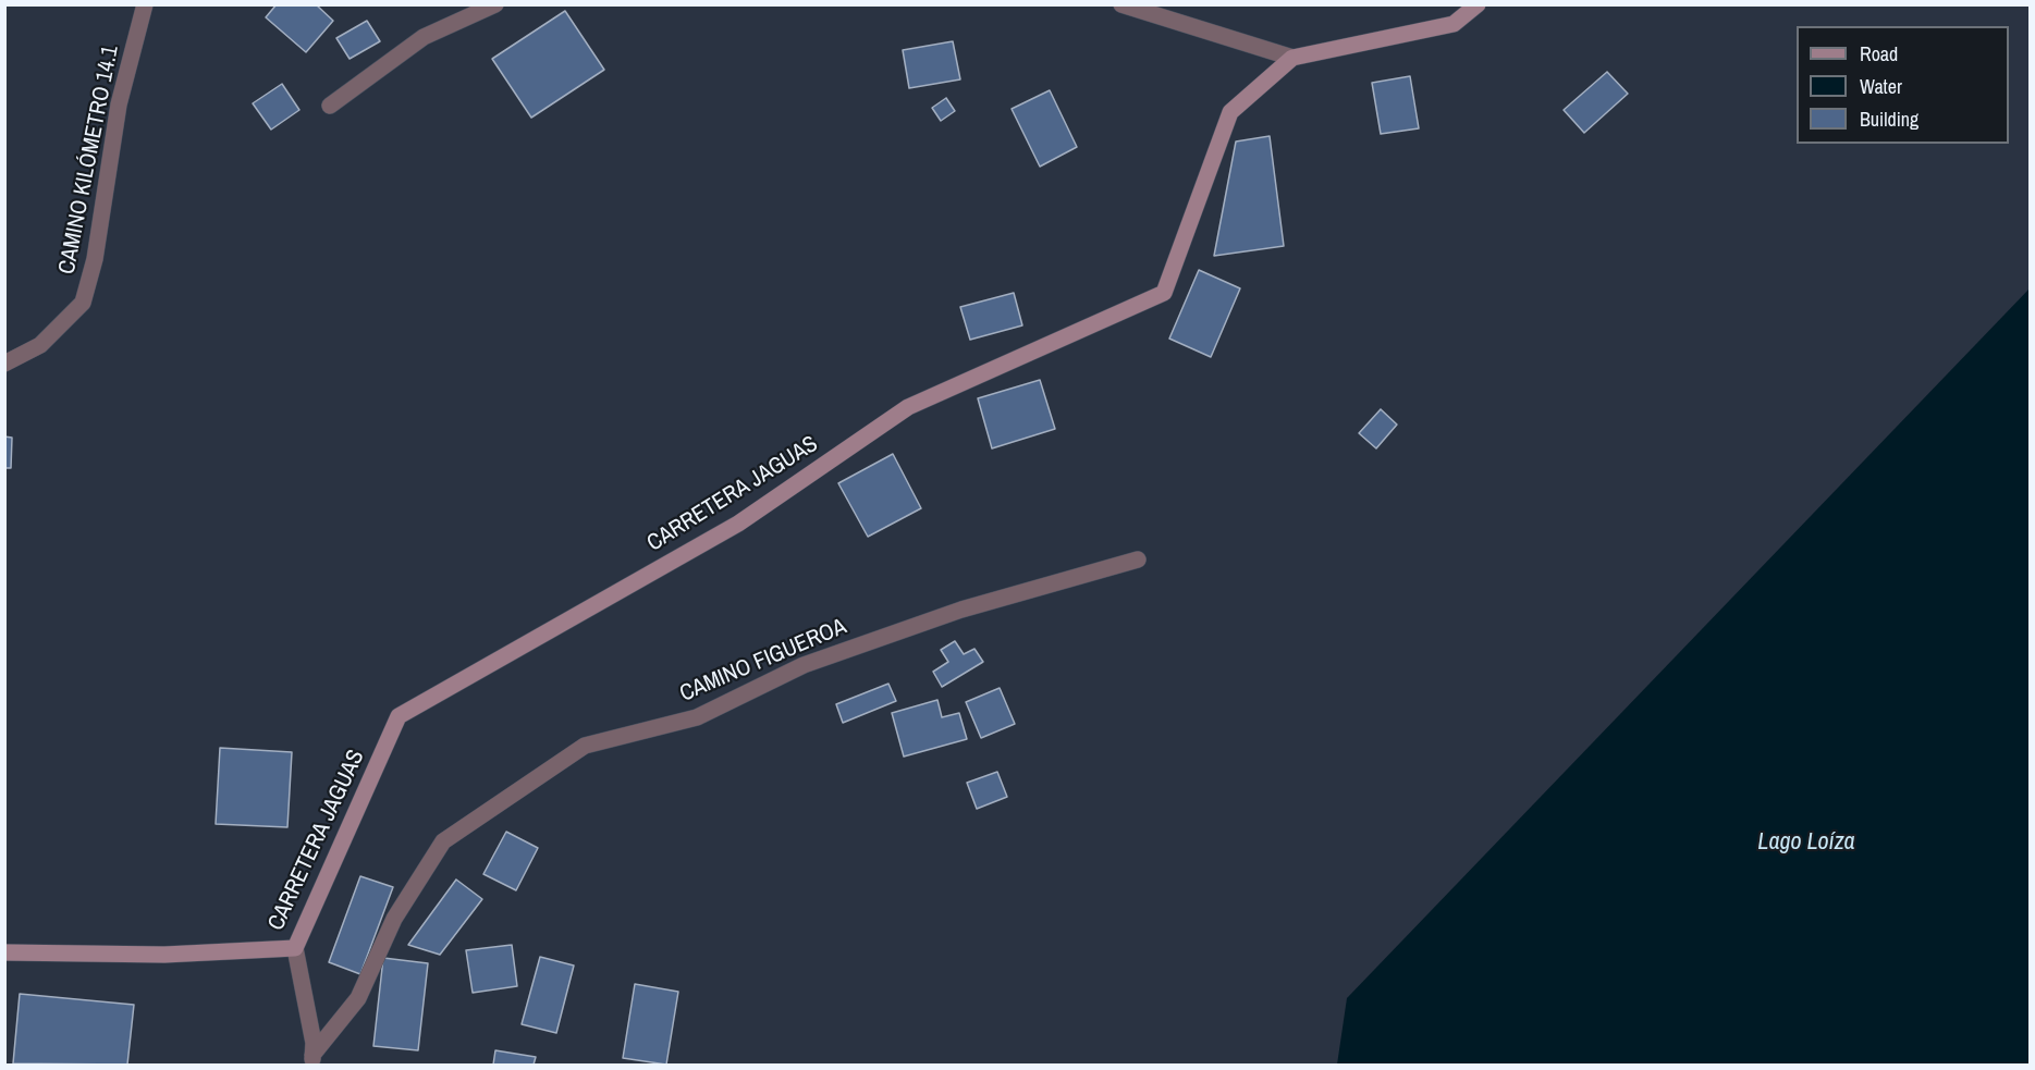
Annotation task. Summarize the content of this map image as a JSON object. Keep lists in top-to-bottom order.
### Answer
{
  "streets": {
    "street": ["CAMINO KILÓMETRO 14.1", "CARRETERA JAGUAS", "CAMINO FIGUEROA"]
  },
  "water": ["Lago Loíza"],
  "legend": ["Road", "Water", "Building"]
}
